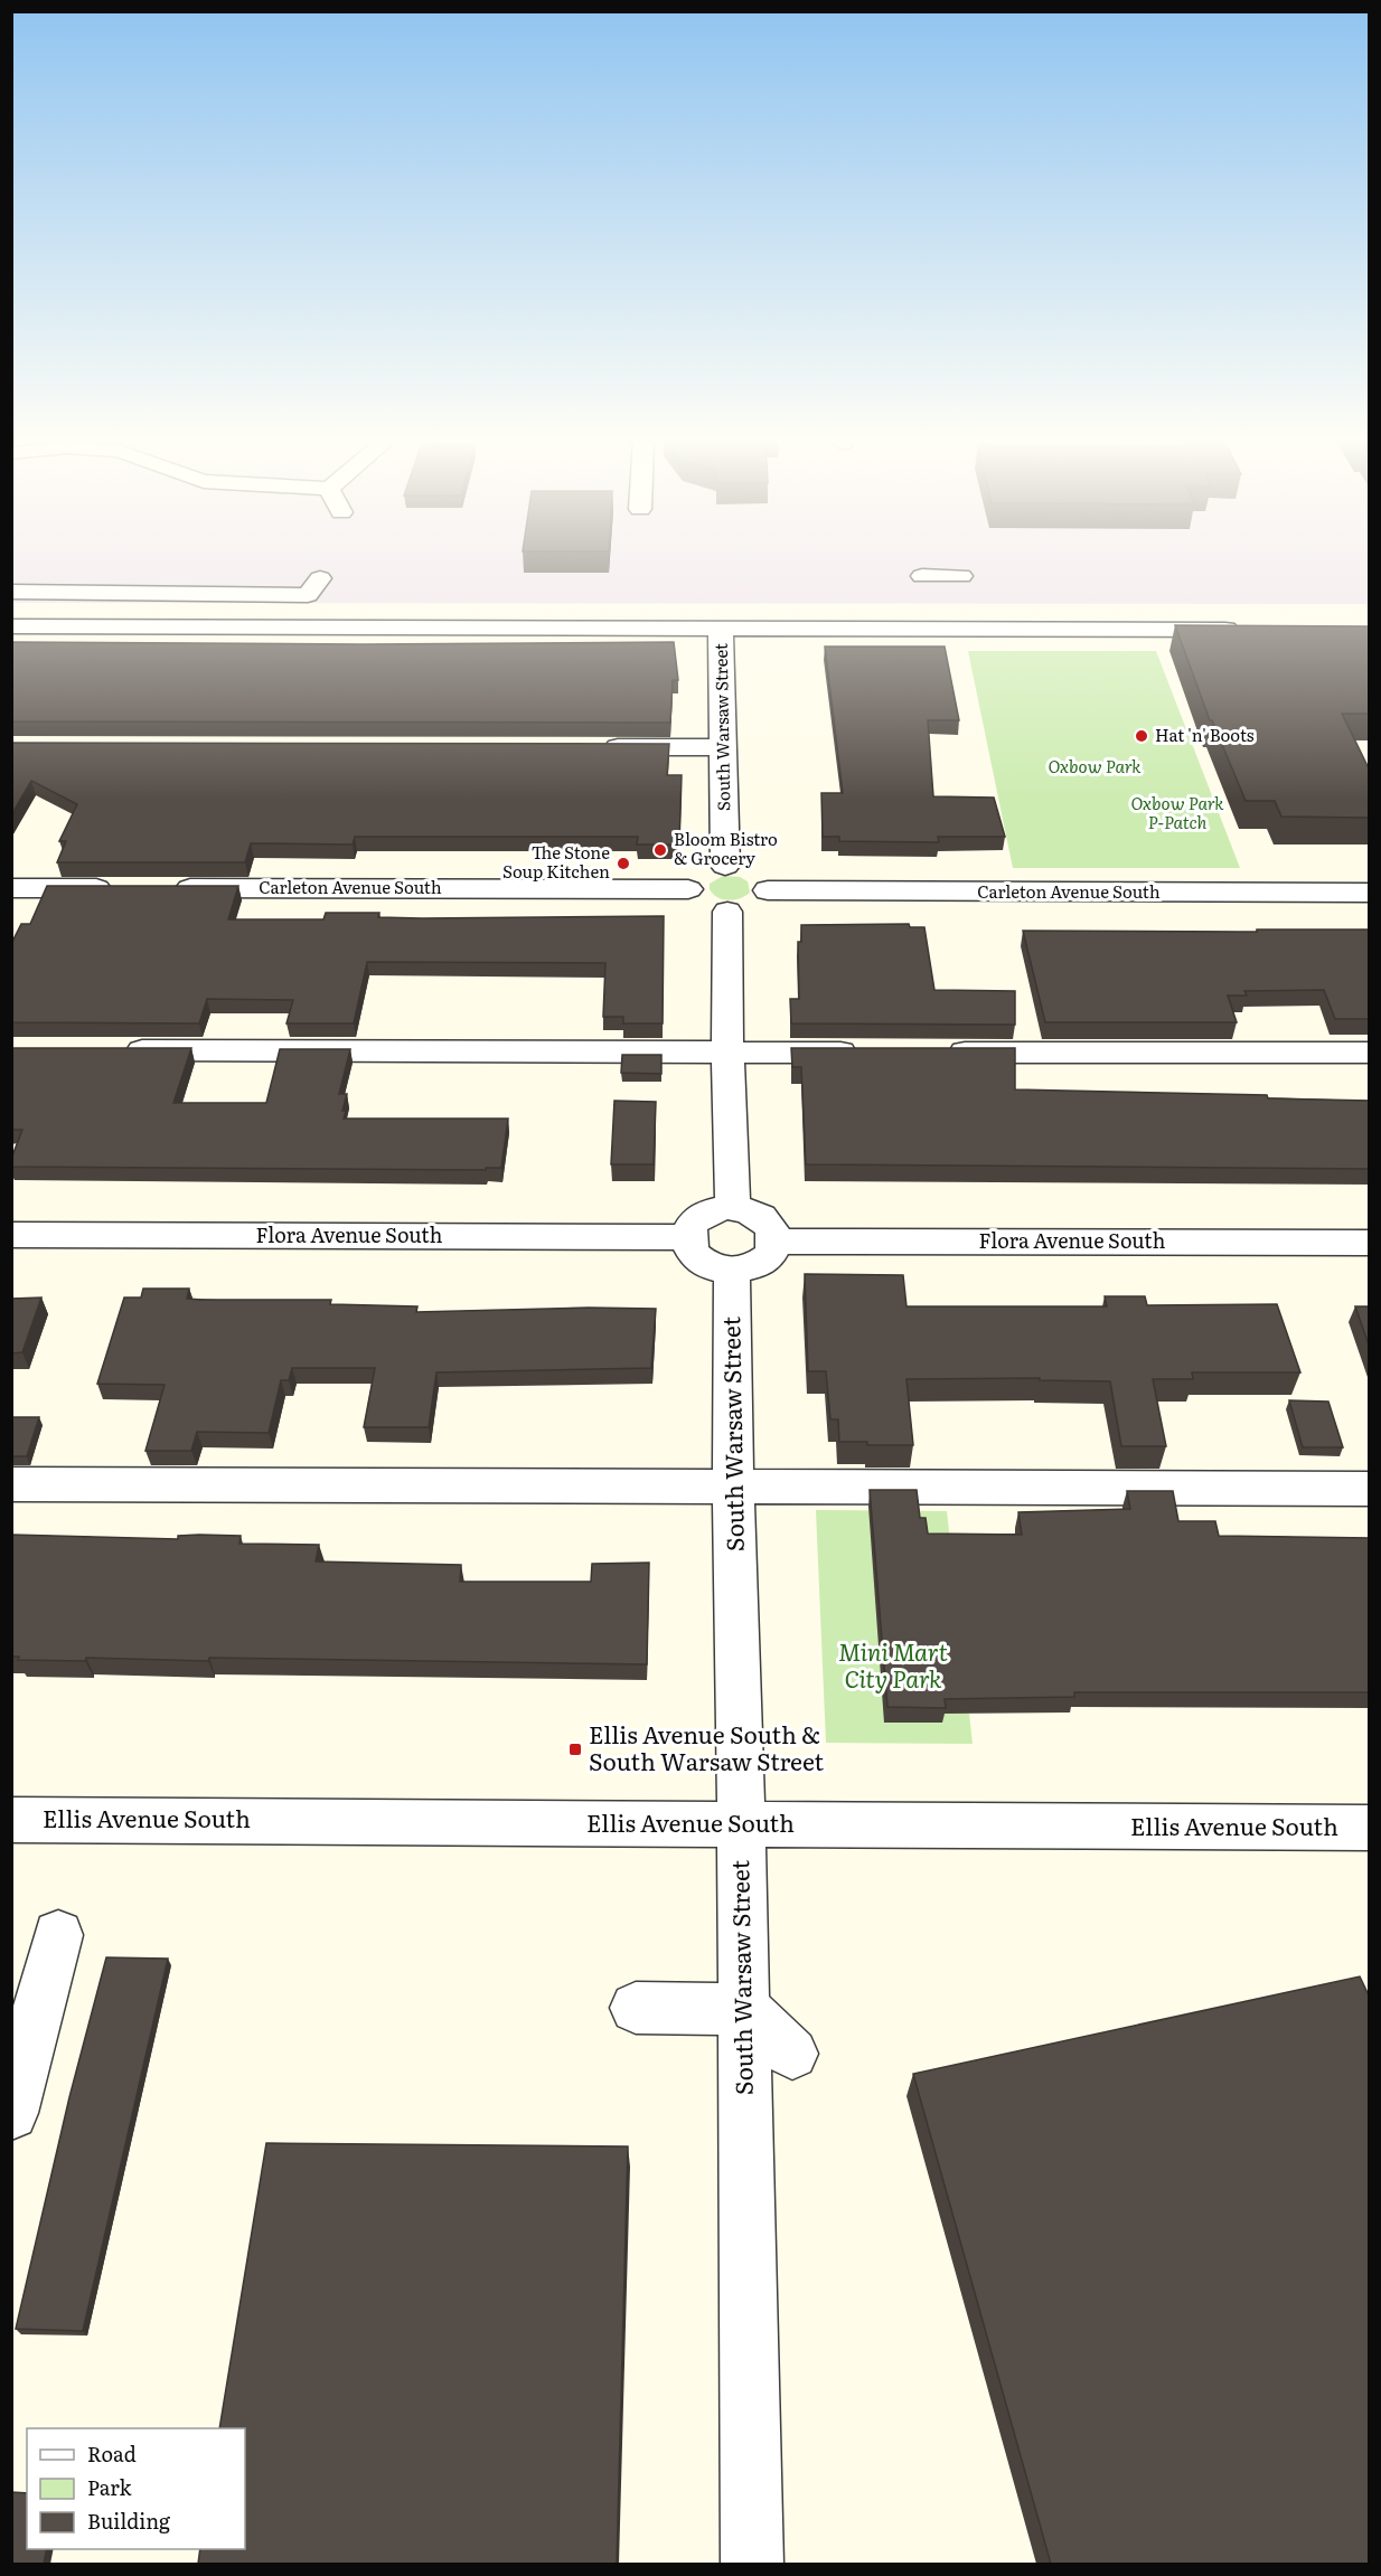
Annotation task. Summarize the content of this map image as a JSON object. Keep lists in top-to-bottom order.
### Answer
{
  "streets": {
    "street": [
      "South Warsaw Street",
      "Carleton Avenue South",
      "Flora Avenue South",
      "Ellis Avenue South"
    ]
  },
  "crossings": [
    ["South Warsaw Street", "Carleton Avenue South"],
    ["South Warsaw Street", "Flora Avenue South"],
    ["South Warsaw Street", "Ellis Avenue South"]
  ],
  "parks": ["Oxbow Park", "Oxbow Park P-Patch", "Mini Mart City Park"],
  "places": {
    "other": ["Hat 'n' Boots", "Bloom Bistro & Grocery", "The Stone Soup Kitchen"],
    "transit": ["Ellis Avenue South & South Warsaw Street"]
  },
  "legend": ["Road", "Park", "Building"]
}
